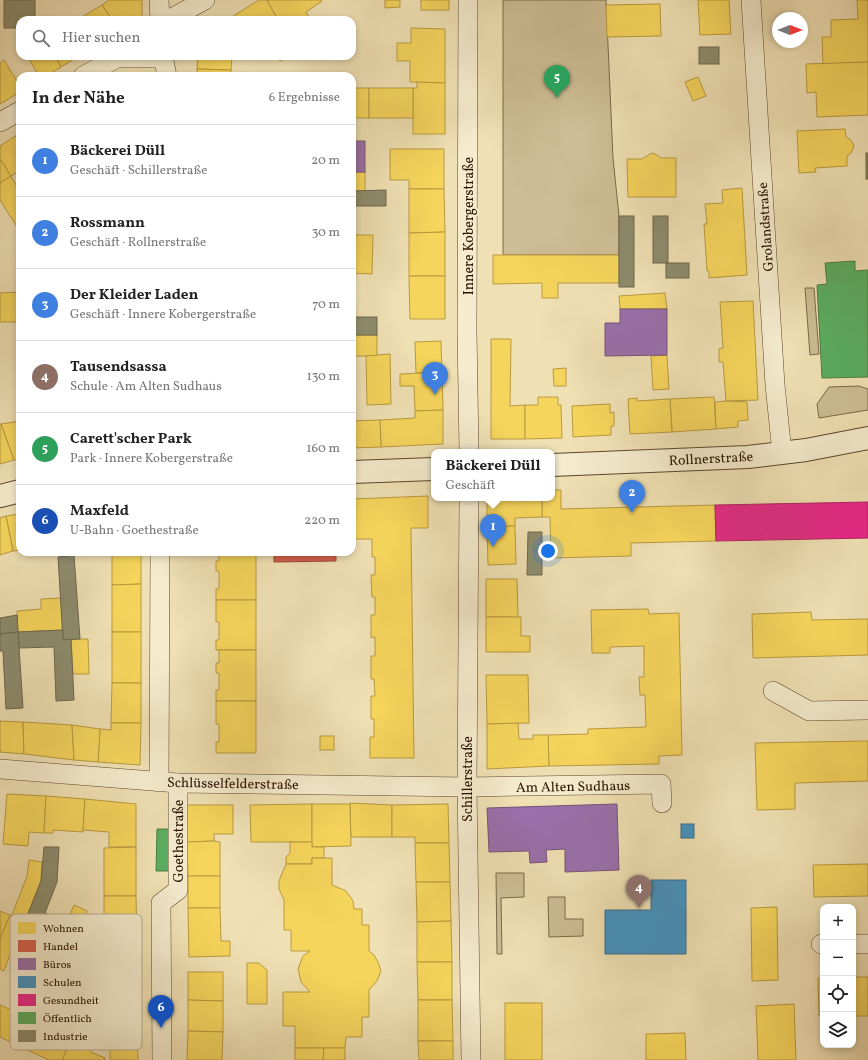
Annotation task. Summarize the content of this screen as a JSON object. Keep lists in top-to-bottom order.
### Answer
{
  "streets": {
    "street": [
      "Innere Kobergerstraße",
      "Grolandstraße",
      "Rollnerstraße",
      "Schillerstraße",
      "Schlüsselfelderstraße",
      "Am Alten Sudhaus",
      "Goethestraße"
    ]
  },
  "crossings": [
    ["Grolandstraße", "Rollnerstraße"],
    ["Schillerstraße", "Schlüsselfelderstraße"],
    ["Schillerstraße", "Am Alten Sudhaus"],
    ["Schlüsselfelderstraße", "Am Alten Sudhaus"],
    ["Schlüsselfelderstraße", "Goethestraße"]
  ],
  "legend": [
    "Wohnen",
    "Handel",
    "Büros",
    "Schulen",
    "Gesundheit",
    "Öffentlich",
    "Industrie"
  ],
  "north": "right",
  "page": {
    "search": "Hier suchen",
    "pins": [
      "5",
      "3",
      "2",
      "1",
      "4",
      "6"
    ],
    "heading": ["In der Nähe", "6 Ergebnisse"],
    "list": [
      {
        "mark": "1",
        "name": "Bäckerei Düll",
        "note": "Geschäft · Schillerstraße",
        "value": "20 m"
      },
      {
        "mark": "2",
        "name": "Rossmann",
        "note": "Geschäft · Rollnerstraße",
        "value": "30 m"
      },
      {
        "mark": "3",
        "name": "Der Kleider Laden",
        "note": "Geschäft · Innere Kobergerstraße",
        "value": "70 m"
      },
      {
        "mark": "4",
        "name": "Tausendsassa",
        "note": "Schule · Am Alten Sudhaus",
        "value": "130 m"
      },
      {
        "mark": "5",
        "name": "Carett'scher Park",
        "note": "Park · Innere Kobergerstraße",
        "value": "160 m"
      },
      {
        "mark": "6",
        "name": "Maxfeld",
        "note": "U-Bahn · Goethestraße",
        "value": "220 m"
      }
    ],
    "popup": ["Bäckerei Düll", "Geschäft"],
    "map_buttons": ["+", "−"]
  }
}
